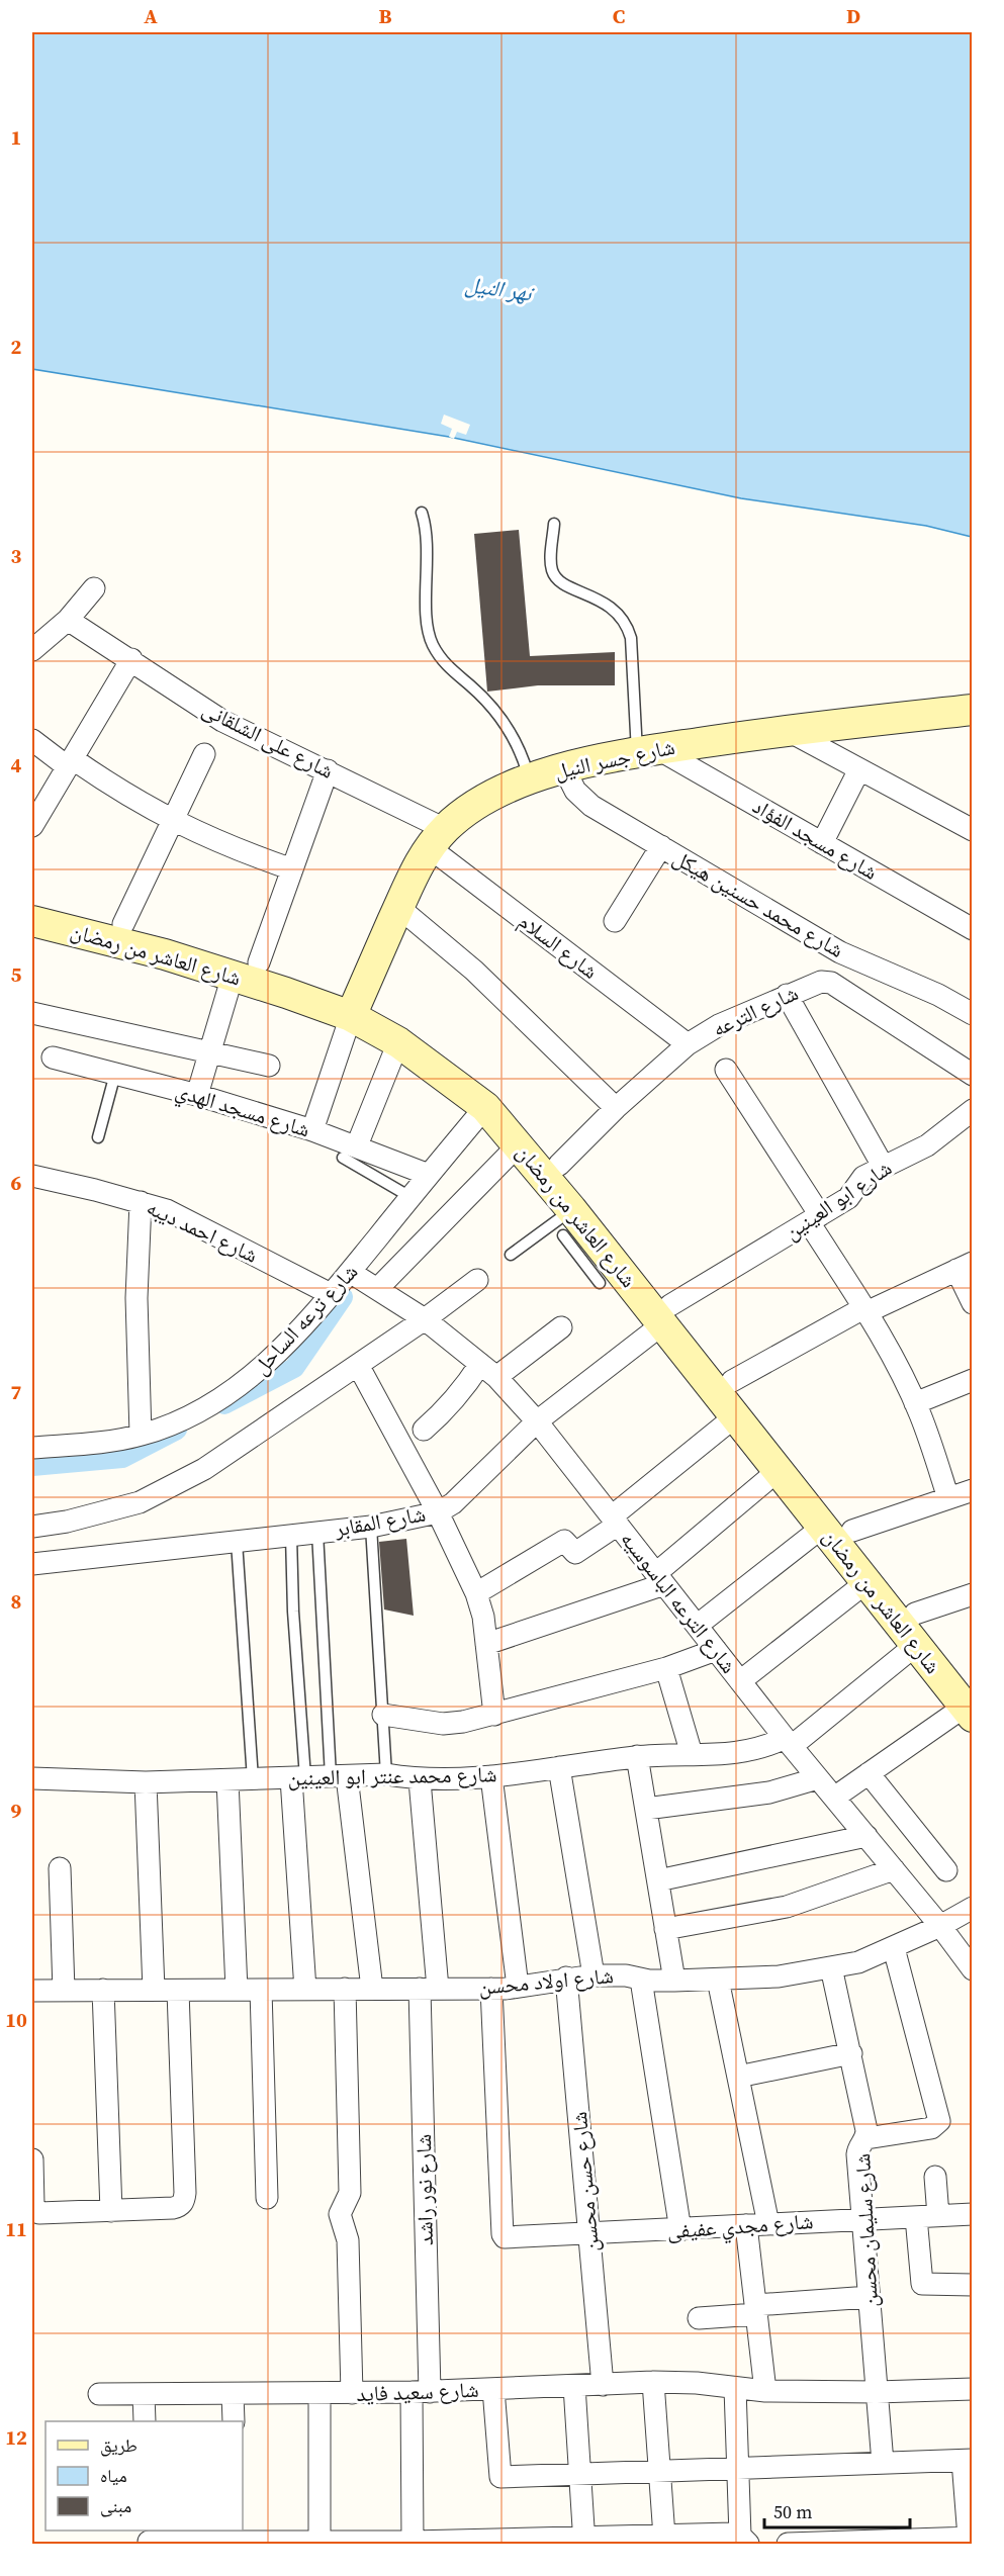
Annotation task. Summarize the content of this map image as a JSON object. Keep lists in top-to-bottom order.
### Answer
{
  "streets": {
    "main road": ["شارع جسر النيل", "شارع العاشر من رمضان"],
    "street": [
      "شارع على الشلقانى",
      "شارع مسجد الفؤاد",
      "شارع محمد حسنين هيكل",
      "شارع السلام",
      "شارع الترعه",
      "شارع مسجد الهدي",
      "شارع ابو العينين",
      "شارع احمد ديبه",
      "شارع ترعه الساحل",
      "شارع المقابر",
      "شارع الترعه الباسوسيه",
      "شارع محمد عنتر ابو العينين",
      "شارع اولاد محسن",
      "شارع حسن محسن",
      "شارع نور راشد",
      "شارع مجدي عفيفى",
      "شارع سليمان محسن",
      "شارع سعيد فايد"
    ]
  },
  "crossings": [
    ["شارع على الشلقانى", "شارع جسر النيل"],
    ["شارع على الشلقانى", "شارع السلام"],
    ["شارع جسر النيل", "شارع مسجد الفؤاد"],
    ["شارع جسر النيل", "شارع محمد حسنين هيكل"],
    ["شارع جسر النيل", "شارع السلام"],
    ["شارع جسر النيل", "شارع العاشر من رمضان"],
    ["شارع السلام", "شارع الترعه"],
    ["شارع العاشر من رمضان", "شارع الترعه"],
    ["شارع العاشر من رمضان", "شارع ابو العينين"],
    ["شارع العاشر من رمضان", "شارع ترعه الساحل"],
    ["شارع العاشر من رمضان", "شارع المقابر"],
    ["شارع العاشر من رمضان", "شارع محمد عنتر ابو العينين"],
    ["شارع مسجد الهدي", "شارع ترعه الساحل"],
    ["شارع ابو العينين", "شارع المقابر"],
    ["شارع احمد ديبه", "شارع ترعه الساحل"],
    ["شارع ترعه الساحل", "شارع الترعه الباسوسيه"],
    ["شارع المقابر", "شارع الترعه الباسوسيه"],
    ["شارع الترعه الباسوسيه", "شارع محمد عنتر ابو العينين"],
    ["شارع الترعه الباسوسيه", "شارع اولاد محسن"],
    ["شارع محمد عنتر ابو العينين", "شارع نور راشد"],
    ["شارع اولاد محسن", "شارع حسن محسن"],
    ["شارع اولاد محسن", "شارع نور راشد"],
    ["شارع اولاد محسن", "شارع مجدي عفيفى"],
    ["شارع اولاد محسن", "شارع سليمان محسن"],
    ["شارع حسن محسن", "شارع مجدي عفيفى"],
    ["شارع حسن محسن", "شارع سعيد فايد"],
    ["شارع نور راشد", "شارع سعيد فايد"],
    ["شارع مجدي عفيفى", "شارع سليمان محسن"],
    ["شارع سليمان محسن", "شارع سعيد فايد"]
  ],
  "water": ["نهر النيل"],
  "legend": ["طريق", "مياه", "مبنى"],
  "scale_bar": "50 m",
  "grid": {
    "columns": [
      "A",
      "B",
      "C",
      "D"
    ],
    "rows": [
      "1",
      "2",
      "3",
      "4",
      "5",
      "6",
      "7",
      "8",
      "9",
      "10",
      "11",
      "12"
    ]
  }
}
